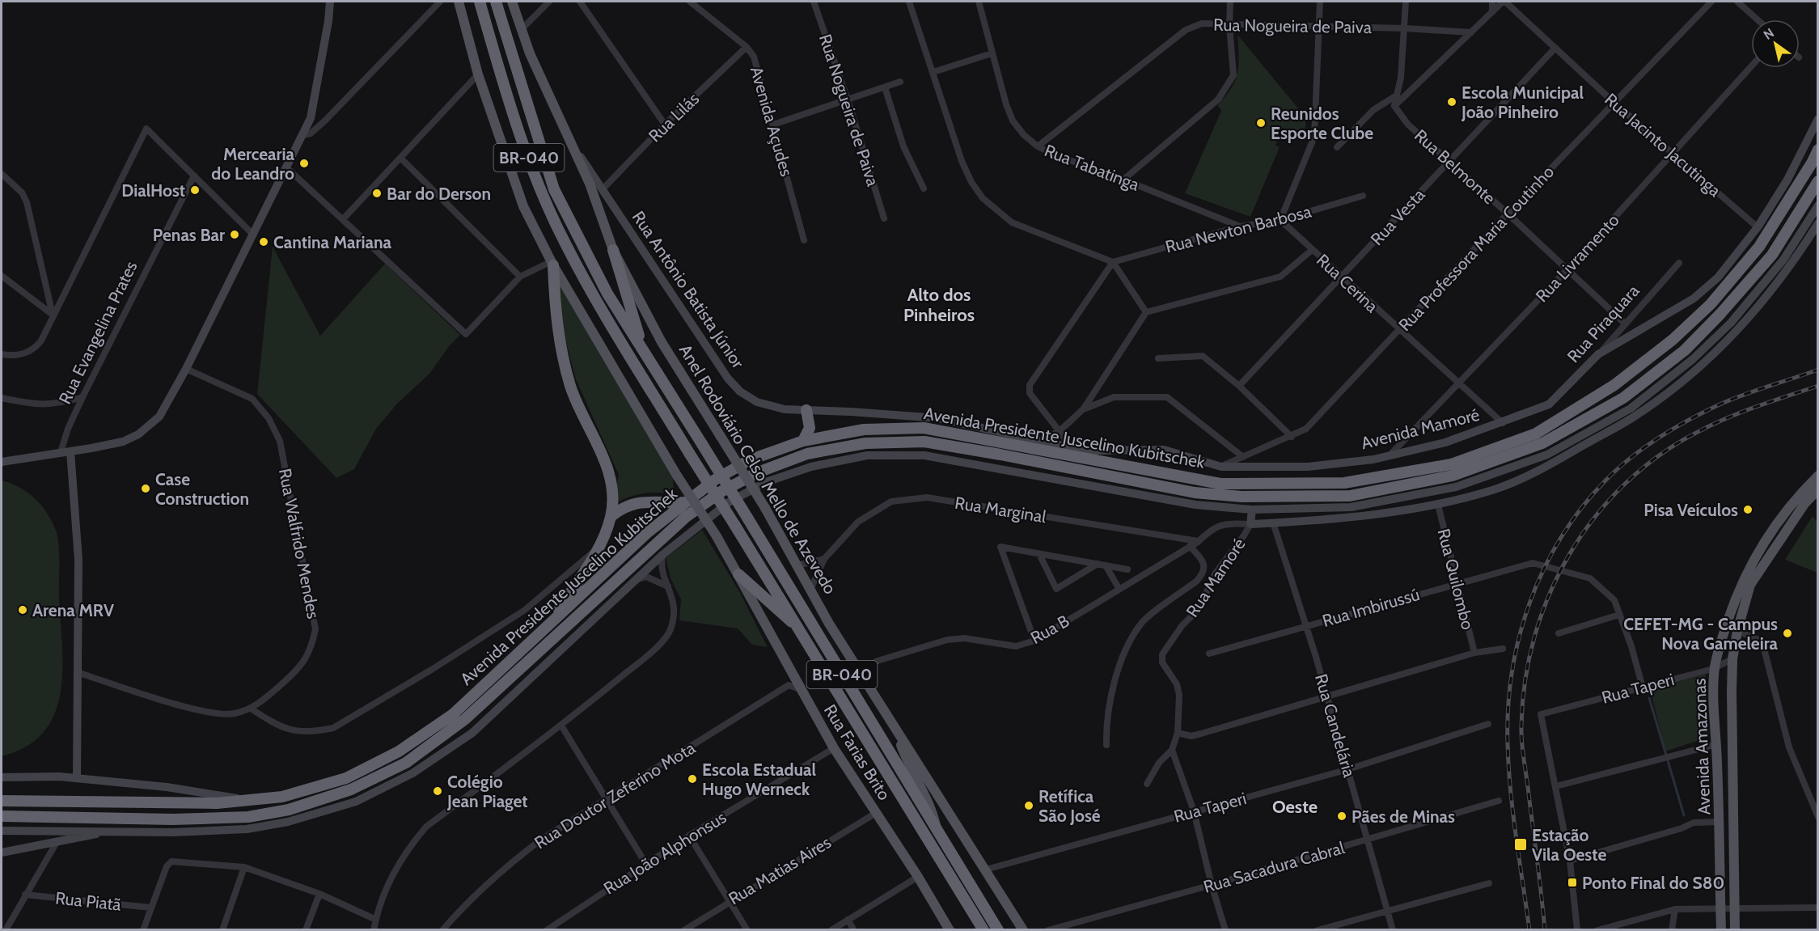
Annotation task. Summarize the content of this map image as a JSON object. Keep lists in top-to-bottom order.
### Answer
{
  "streets": {
    "highway": ["BR-040", "Avenida Presidente Juscelino Kubitschek", "Anel Rodoviário Celso Mello de Azevedo"],
    "main road": ["Avenida Amazonas", "Rua Farias Brito"],
    "street": [
      "Rua Nogueira de Paiva",
      "Rua Lilás",
      "Avenida Açudes",
      "Rua Jacinto Jacutinga",
      "Rua Belmonte",
      "Rua Tabatinga",
      "Rua Vesta",
      "Rua Newton Barbosa",
      "Rua Professora Maria Coutinho",
      "Rua Livramento",
      "Rua Cerina",
      "Rua Antônio Batista Júnior",
      "Rua Piraquara",
      "Rua Evangelina Prates",
      "Avenida Mamoré",
      "Rua Marginal",
      "Rua Walfrido Mendes",
      "Rua Mamoré",
      "Rua Quilombo",
      "Rua Imbirussú",
      "Rua B",
      "Rua Taperi",
      "Rua Candelária",
      "Rua Doutor Zeferino Mota",
      "Rua João Alphonsus",
      "Rua Sacadura Cabral",
      "Rua Matias Aires",
      "Rua Piatã"
    ]
  },
  "crossings": [
    ["Rua Nogueira de Paiva", "Rua Tabatinga"],
    ["Rua Lilás", "Avenida Açudes"],
    ["Rua Lilás", "Rua Antônio Batista Júnior"],
    ["Rua Jacinto Jacutinga", "Rua Vesta"],
    ["Rua Jacinto Jacutinga", "Rua Professora Maria Coutinho"],
    ["Rua Jacinto Jacutinga", "Rua Livramento"],
    ["Rua Belmonte", "Rua Vesta"],
    ["Rua Belmonte", "Rua Professora Maria Coutinho"],
    ["Rua Belmonte", "Rua Livramento"],
    ["Rua Belmonte", "Rua Piraquara"],
    ["Rua Tabatinga", "Rua Newton Barbosa"],
    ["Rua Vesta", "Rua Cerina"],
    ["Rua Newton Barbosa", "Rua Cerina"],
    ["Rua Professora Maria Coutinho", "Rua Cerina"],
    ["Rua Professora Maria Coutinho", "Avenida Mamoré"],
    ["Rua Livramento", "Rua Cerina"],
    ["Rua Livramento", "Avenida Mamoré"],
    ["Rua Cerina", "Avenida Mamoré"],
    ["Rua Antônio Batista Júnior", "Avenida Mamoré"],
    ["Rua Antônio Batista Júnior", "Anel Rodoviário Celso Mello de Azevedo"],
    ["Rua Piraquara", "Avenida Mamoré"],
    ["Anel Rodoviário Celso Mello de Azevedo", "Rua Marginal"],
    ["Anel Rodoviário Celso Mello de Azevedo", "Rua B"],
    ["Anel Rodoviário Celso Mello de Azevedo", "Rua Taperi"],
    ["Rua Marginal", "Rua B"],
    ["Rua Mamoré", "Rua B"],
    ["Rua Quilombo", "Rua Imbirussú"],
    ["Rua Imbirussú", "Rua Candelária"],
    ["Rua Taperi", "Rua Candelária"],
    ["Rua Taperi", "Avenida Amazonas"],
    ["Rua Candelária", "Rua Sacadura Cabral"],
    ["Rua Farias Brito", "Rua Doutor Zeferino Mota"],
    ["Rua Farias Brito", "Rua João Alphonsus"],
    ["Rua Farias Brito", "Rua Matias Aires"]
  ],
  "districts": ["Alto dos Pinheiros", "Oeste"],
  "places": {
    "other": [
      "Escola Municipal João Pinheiro",
      "Reunidos Esporte Clube",
      "Mercearia do Leandro",
      "DialHost",
      "Bar do Derson",
      "Penas Bar",
      "Cantina Mariana",
      "Case Construction",
      "Pisa Veículos",
      "Arena MRV",
      "CEFET-MG - Campus Nova Gameleira",
      "Escola Estadual Hugo Werneck",
      "Colégio Jean Piaget",
      "Retífica São José",
      "Pães de Minas"
    ],
    "transit": ["Estação Vila Oeste", "Ponto Final do S80"]
  },
  "north": "top left"
}
